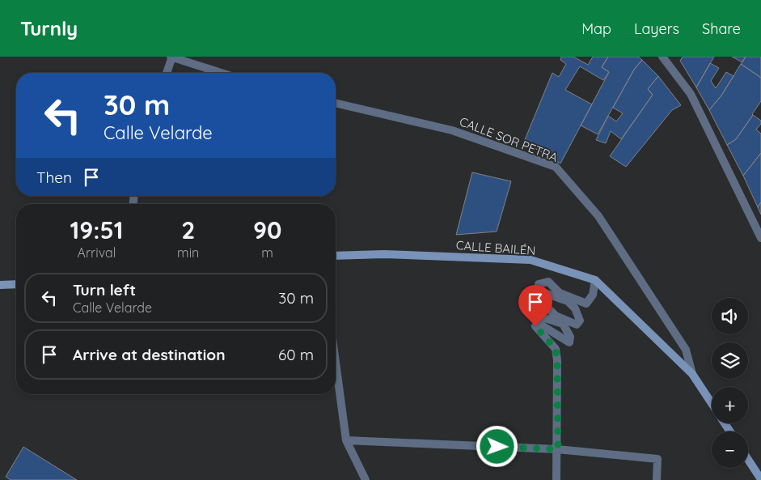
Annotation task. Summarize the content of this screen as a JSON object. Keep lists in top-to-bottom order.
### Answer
{
  "streets": {
    "main road": ["CALLE BAILÉN"],
    "street": ["CALLE SOR PETRA"]
  },
  "crossings": [
    ["CALLE SOR PETRA", "CALLE BAILÉN"]
  ],
  "page": {
    "header": "Turnly",
    "nav": ["Map", "Layers", "Share"],
    "turn": ["30 m", "Calle Velarde"],
    "then": "Then",
    "eta": [
      "19:51",
      "Arrival",
      "2",
      "min",
      "90",
      "m"
    ],
    "list": [
      {
        "name": "Turn left",
        "note": "Calle Velarde",
        "value": "30 m"
      },
      {
        "name": "Arrive at destination",
        "value": "60 m"
      }
    ],
    "map_buttons": ["+", "−"]
  }
}
